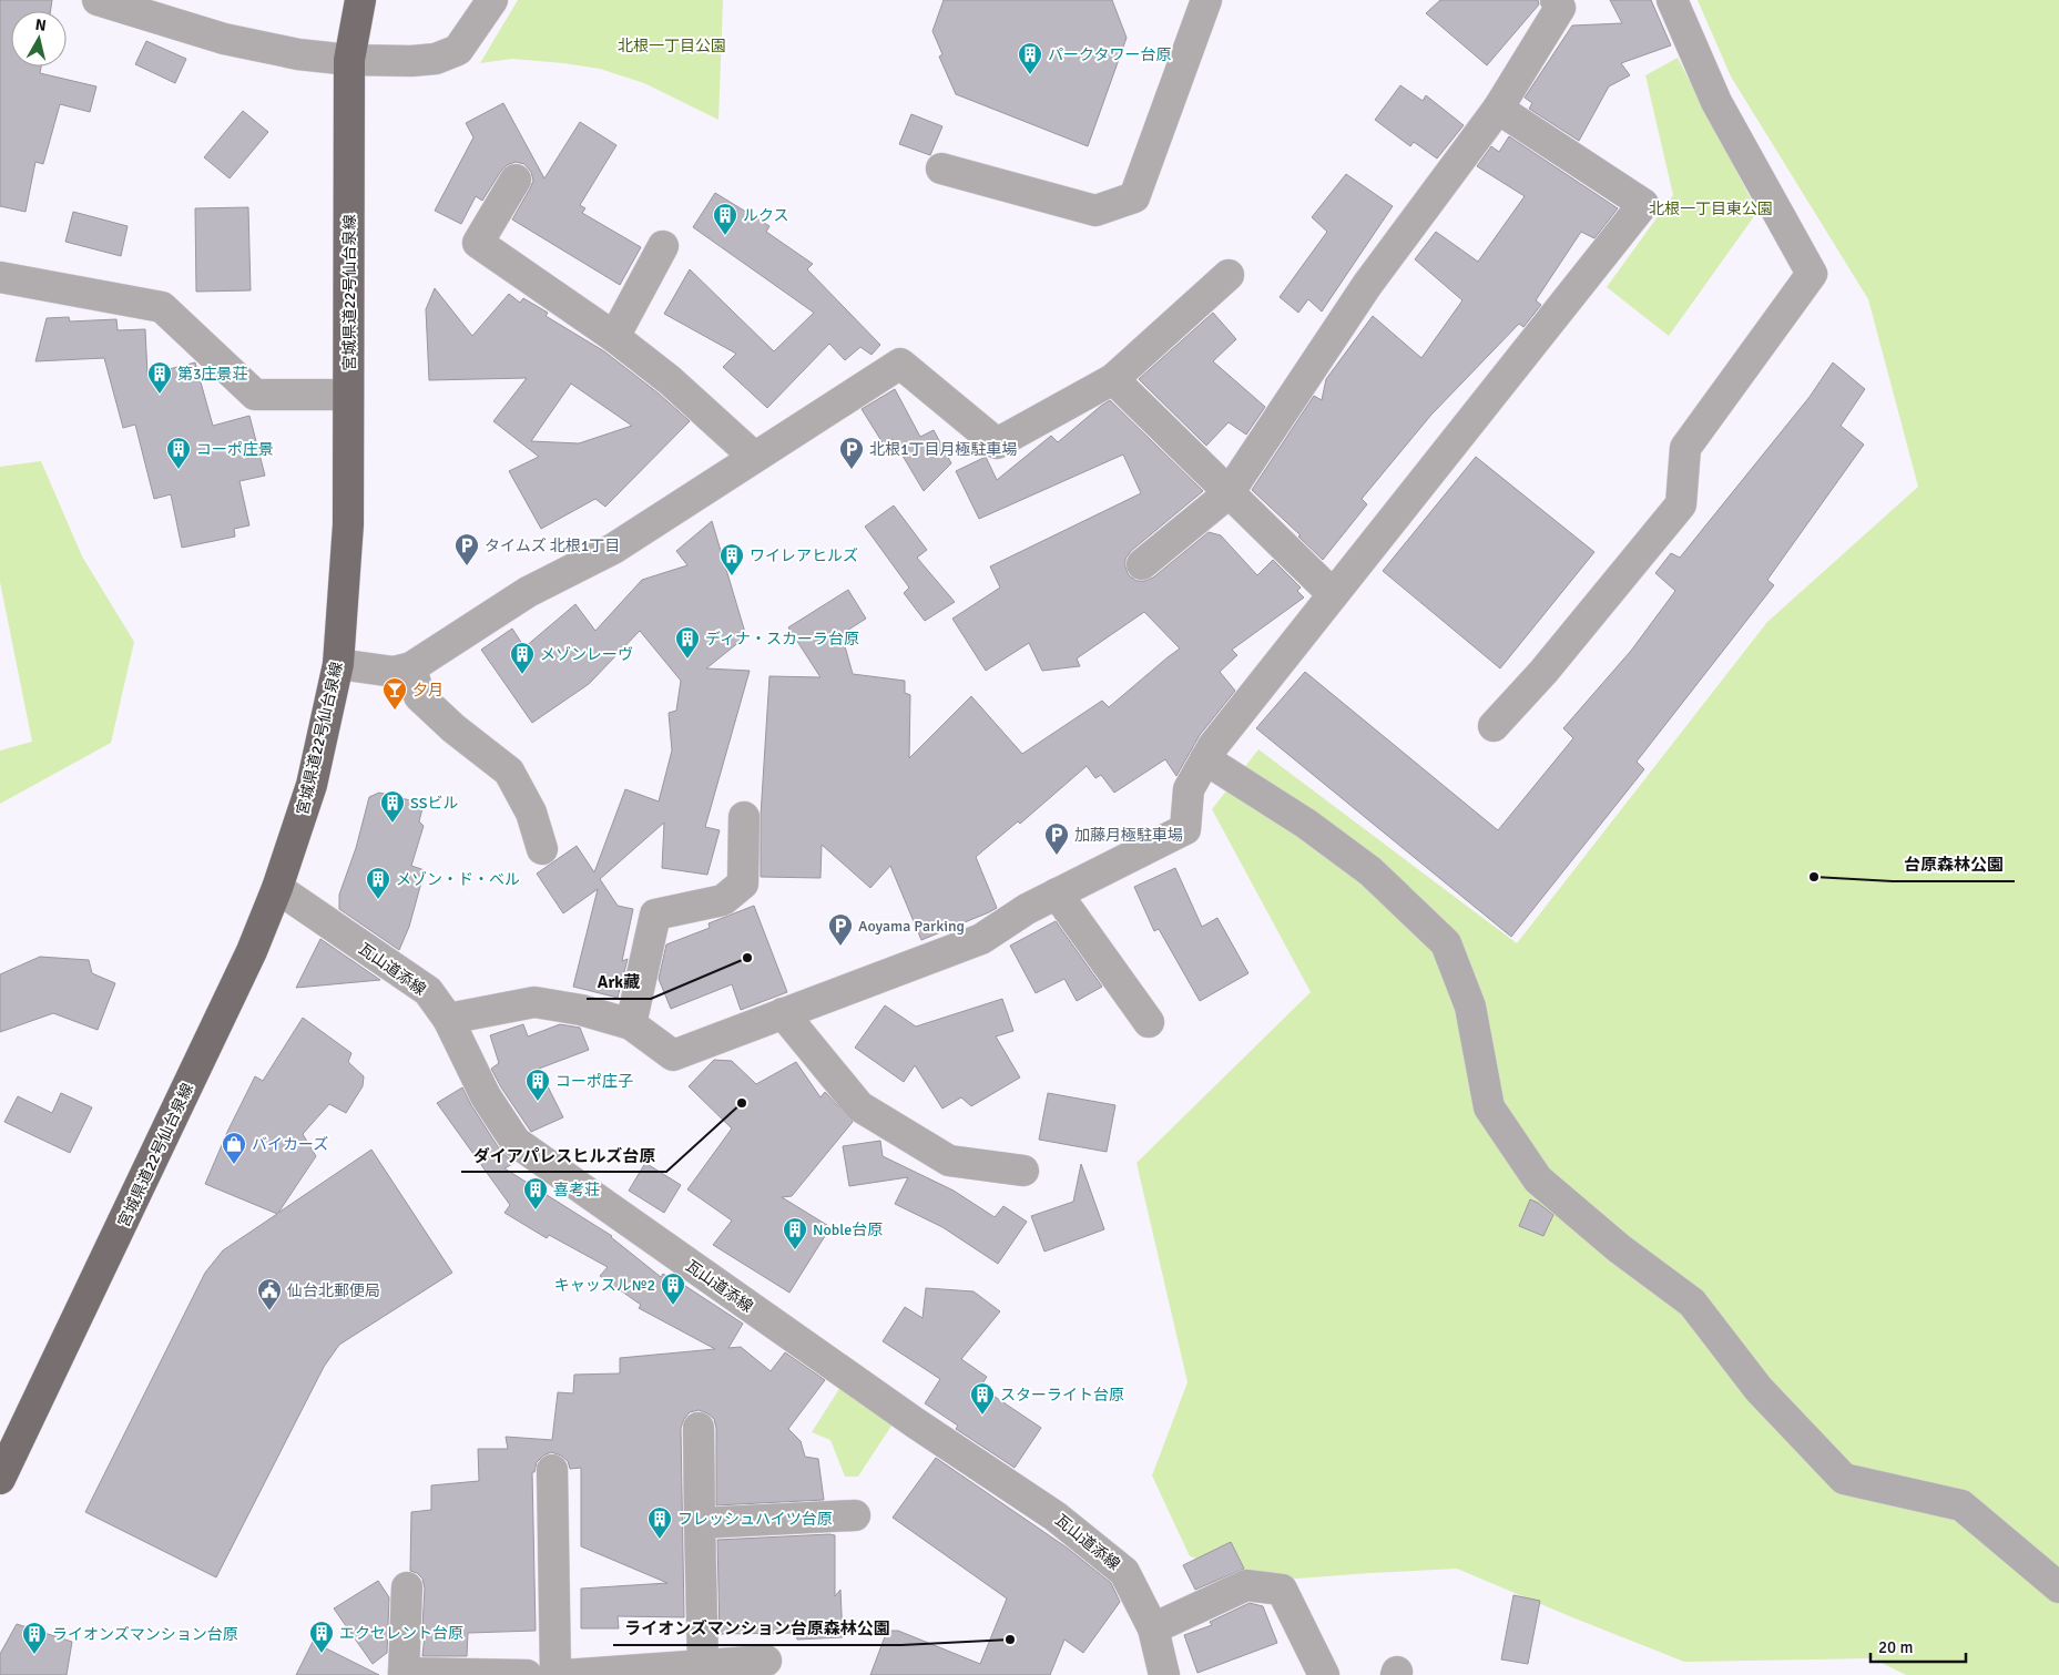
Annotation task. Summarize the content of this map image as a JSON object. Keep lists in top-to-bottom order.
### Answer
{
  "streets": {
    "main road": ["宮城県道22号仙台泉線"],
    "street": ["瓦山道添線"]
  },
  "crossings": [
    ["宮城県道22号仙台泉線", "瓦山道添線"]
  ],
  "parks": ["北根一丁目公園", "北根一丁目東公園"],
  "places": {
    "building": [
      "パークタワー台原",
      "ルクス",
      "第3庄景荘",
      "コーポ庄景",
      "ワイレアヒルズ",
      "ディナ・スカーラ台原",
      "メゾンレーヴ",
      "SSビル",
      "メゾン・ド・ベル",
      "コーポ庄子",
      "喜考荘",
      "Noble台原",
      "キャッスル№2",
      "スターライト台原",
      "フレッシュハイツ台原",
      "エクセレント台原",
      "ライオンズマンション台原"
    ],
    "parking": [
      "北根1丁目月極駐車場",
      "タイムズ 北根1丁目",
      "加藤月極駐車場",
      "Aoyama Parking"
    ],
    "bar": ["夕月"],
    "other": [
      "台原森林公園",
      "Ark藏",
      "ダイアパレスヒルズ台原",
      "ライオンズマンション台原森林公園"
    ],
    "shop": ["バイカーズ"],
    "public building": ["仙台北郵便局"]
  },
  "scale_bar": "20 m",
  "north": "top"
}
